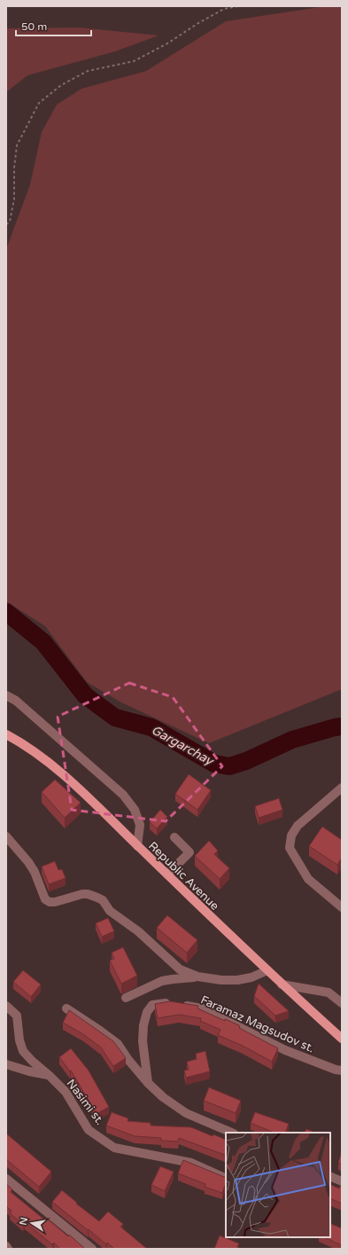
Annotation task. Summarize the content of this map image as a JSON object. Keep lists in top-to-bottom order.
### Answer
{
  "streets": {
    "main road": ["Republic Avenue"],
    "street": ["Faramaz Magsudov st.", "Nasimi st."]
  },
  "water": ["Gargarchay"],
  "scale_bar": "50 m",
  "north": "left"
}
